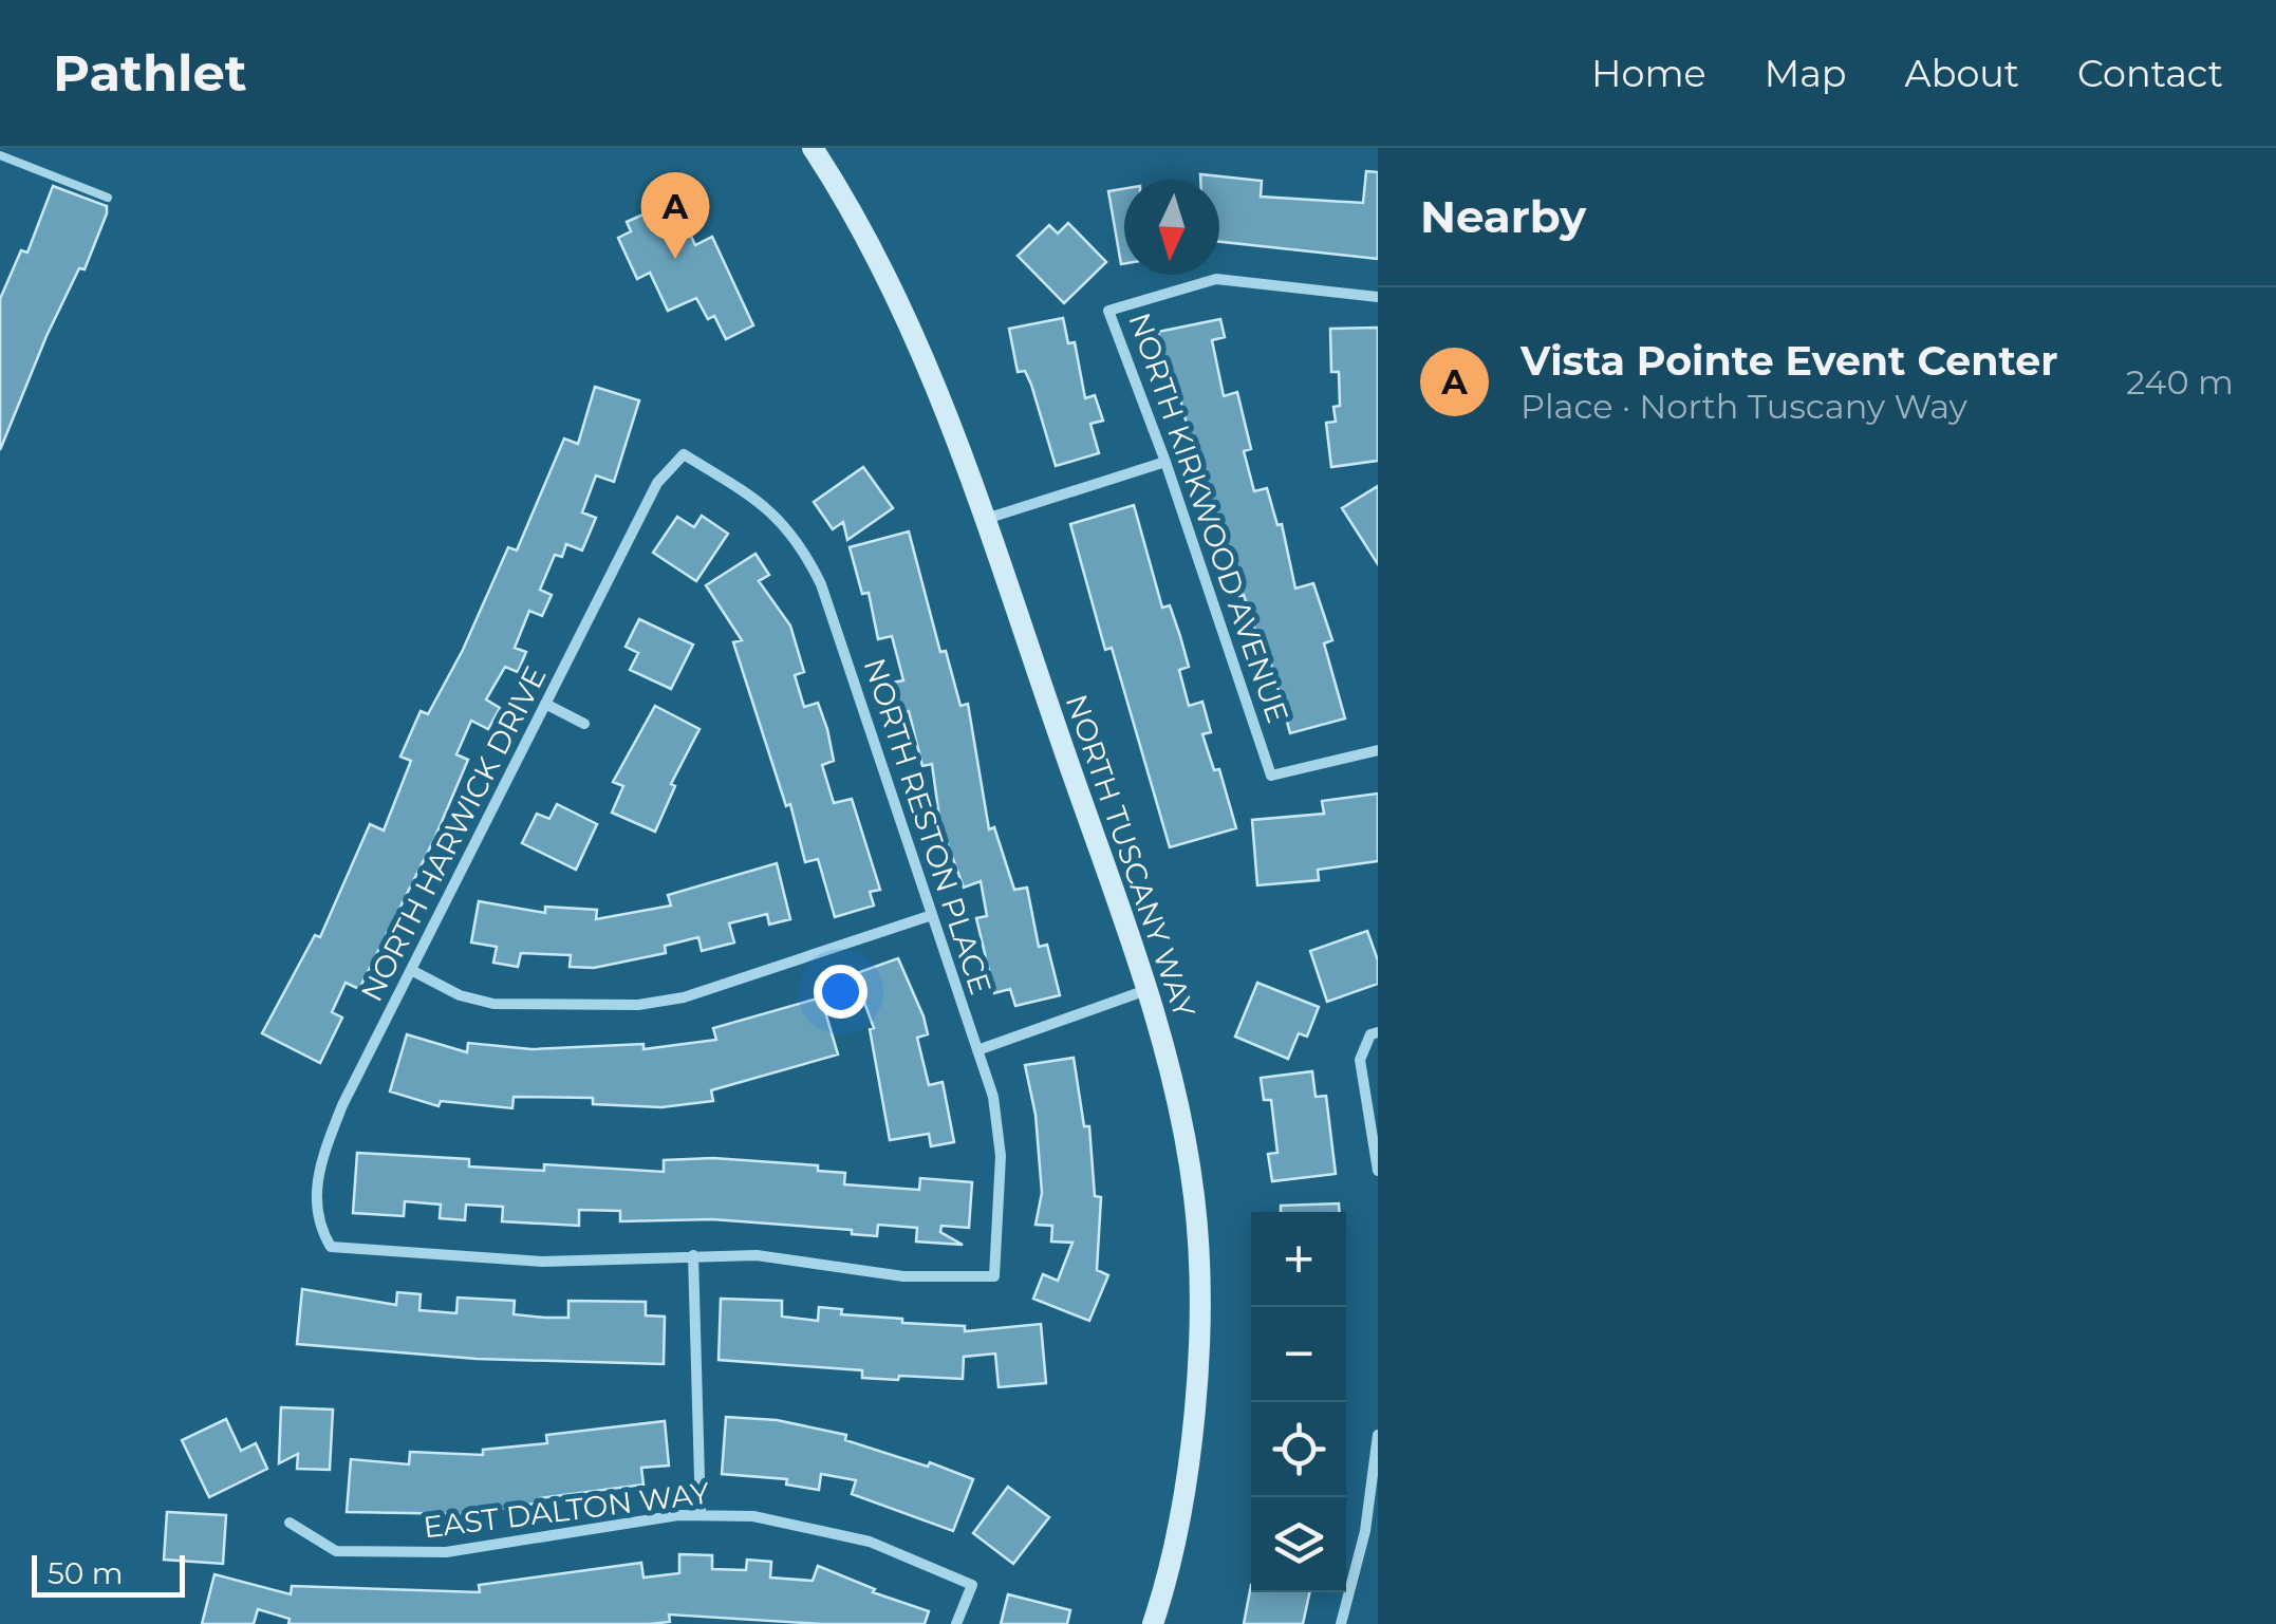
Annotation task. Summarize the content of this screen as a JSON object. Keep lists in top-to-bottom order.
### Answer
{
  "streets": {
    "street": [
      "NORTH KIRKWOOD AVENUE",
      "NORTH RESTON PLACE",
      "NORTH HARWICK DRIVE",
      "NORTH TUSCANY WAY",
      "EAST DALTON WAY"
    ]
  },
  "crossings": [
    ["NORTH RESTON PLACE", "NORTH HARWICK DRIVE"]
  ],
  "scale_bar": "50 m",
  "north": "bottom",
  "page": {
    "header": "Pathlet",
    "nav": [
      "Home",
      "Map",
      "About",
      "Contact"
    ],
    "heading": "Nearby",
    "pins": "A",
    "list": [
      {
        "mark": "A",
        "name": "Vista Pointe Event Center",
        "note": "Place · North Tuscany Way",
        "value": "240 m"
      }
    ],
    "map_buttons": ["+", "−"],
    "scale": "50 m"
  }
}
